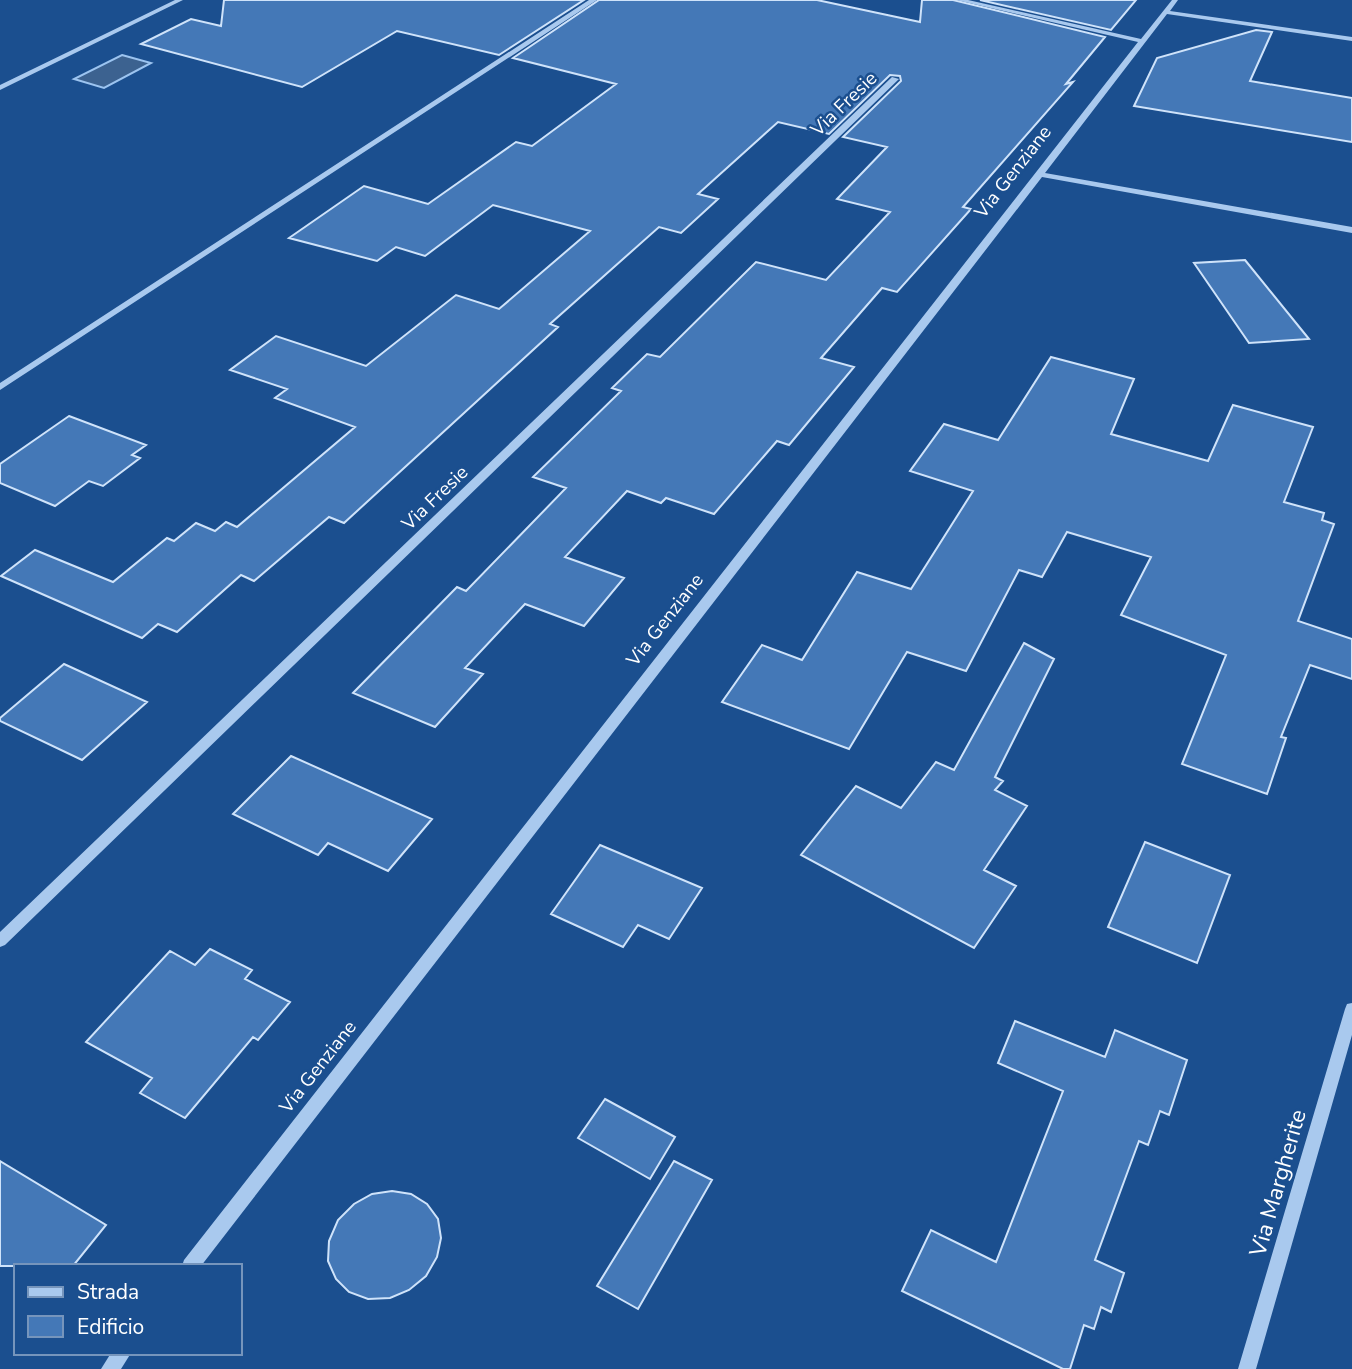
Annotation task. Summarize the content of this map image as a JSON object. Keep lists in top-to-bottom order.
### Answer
{
  "streets": {
    "street": ["Via Fresie", "Via Genziane", "Via Margherite"]
  },
  "legend": ["Strada", "Edificio"]
}
